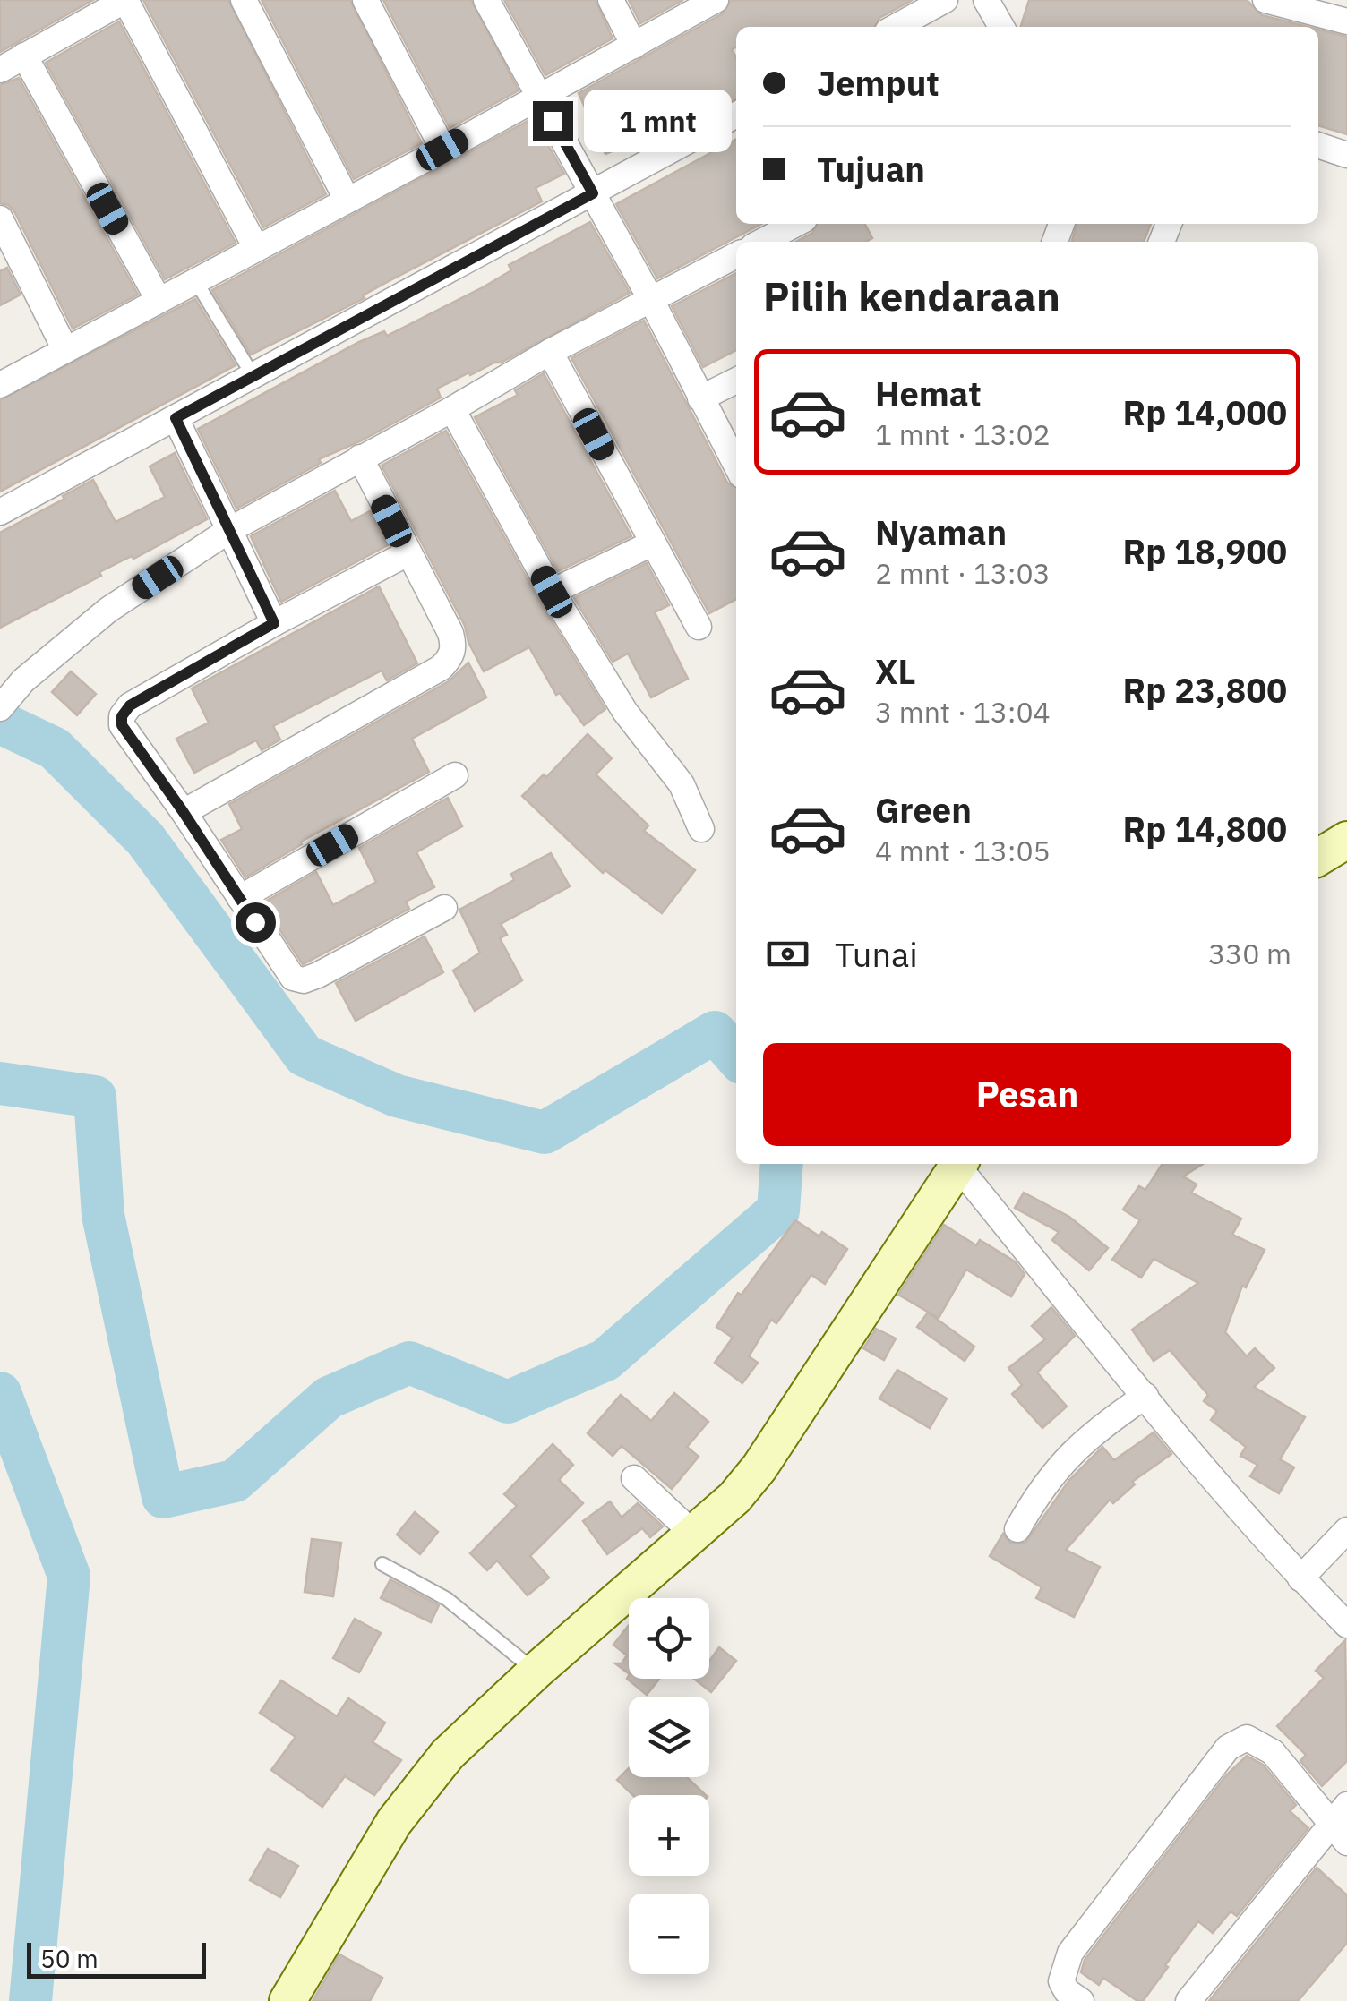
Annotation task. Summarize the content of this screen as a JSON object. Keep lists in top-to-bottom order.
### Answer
{
  "scale_bar": "50 m",
  "page": {
    "banner": ["Jemput", "Tujuan"],
    "bubble": "1 mnt",
    "heading": "Pilih kendaraan",
    "list": [
      {
        "name": "Hemat",
        "note": "1 mnt · 13:02",
        "value": "Rp 14,000"
      },
      {
        "name": "Nyaman",
        "note": "2 mnt · 13:03",
        "value": "Rp 18,900"
      },
      {
        "name": "XL",
        "note": "3 mnt · 13:04",
        "value": "Rp 23,800"
      },
      {
        "name": "Green",
        "note": "4 mnt · 13:05",
        "value": "Rp 14,800"
      }
    ],
    "pay": ["Tunai", "330 m"],
    "buttons": "Pesan",
    "map_buttons": ["+", "−"],
    "scale": "50 m"
  }
}
